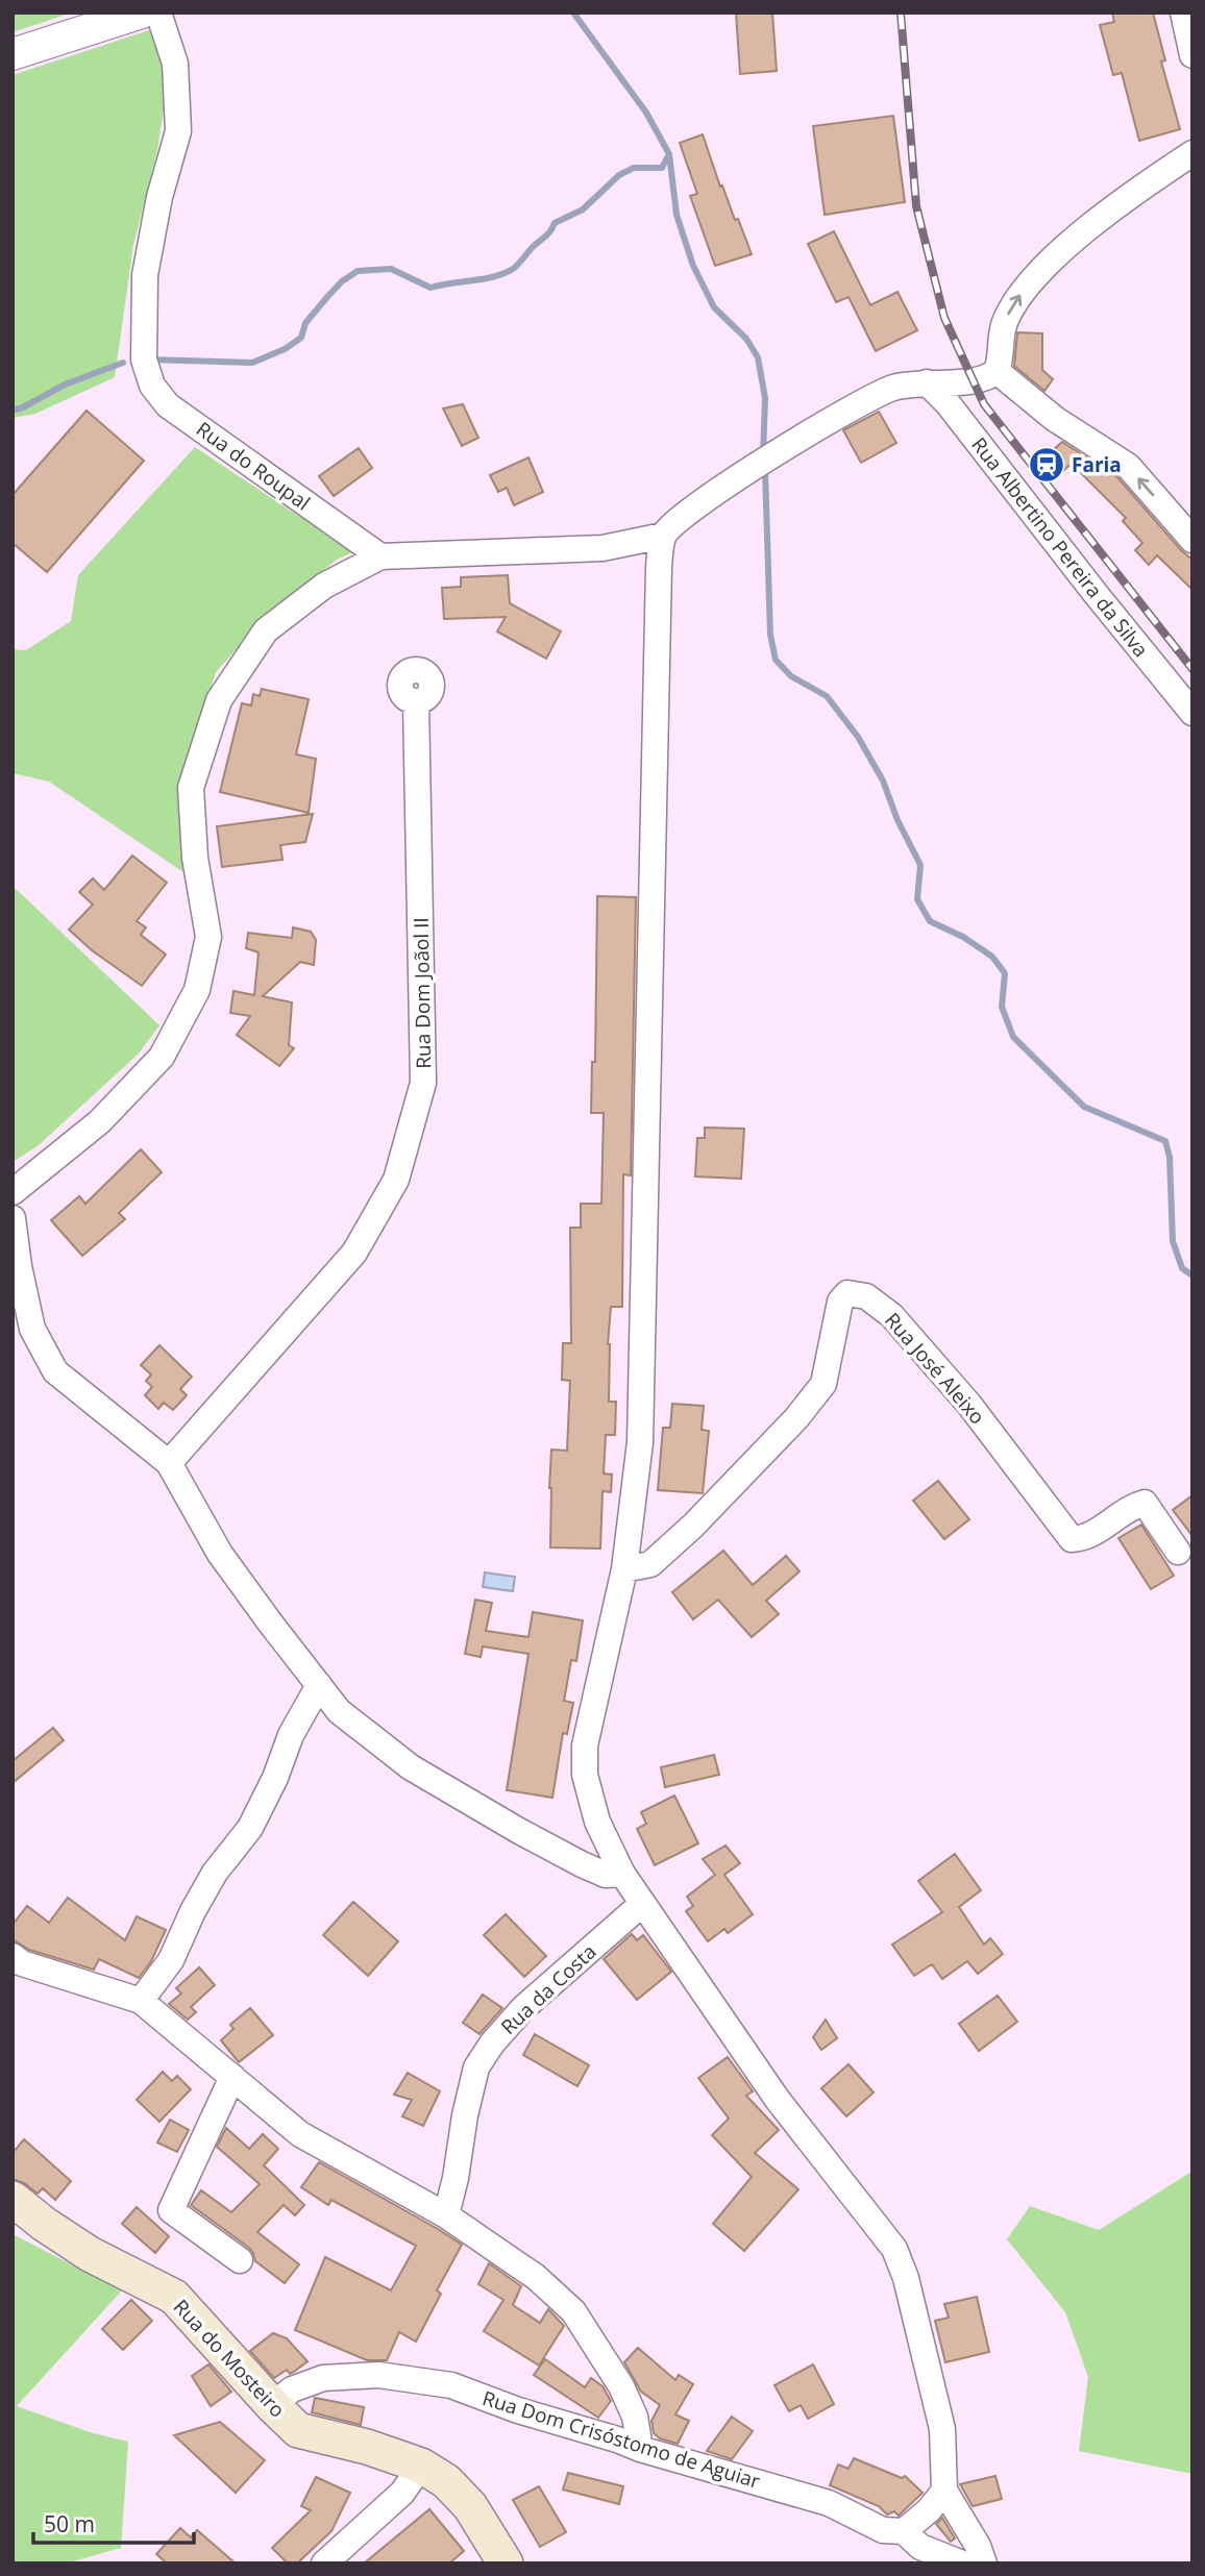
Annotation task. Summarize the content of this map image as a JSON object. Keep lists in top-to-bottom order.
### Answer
{
  "streets": {
    "main road": ["Rua do Mosteiro"],
    "street": [
      "Rua do Roupal",
      "Rua Albertino Pereira da Silva",
      "Rua Dom Joãol II",
      "Rua José Aleixo",
      "Rua da Costa",
      "Rua Dom Crisóstomo de Aguiar"
    ]
  },
  "crossings": [
    ["Rua do Mosteiro", "Rua Dom Crisóstomo de Aguiar"]
  ],
  "places": {
    "station": ["Faria"]
  },
  "scale_bar": "50 m"
}
